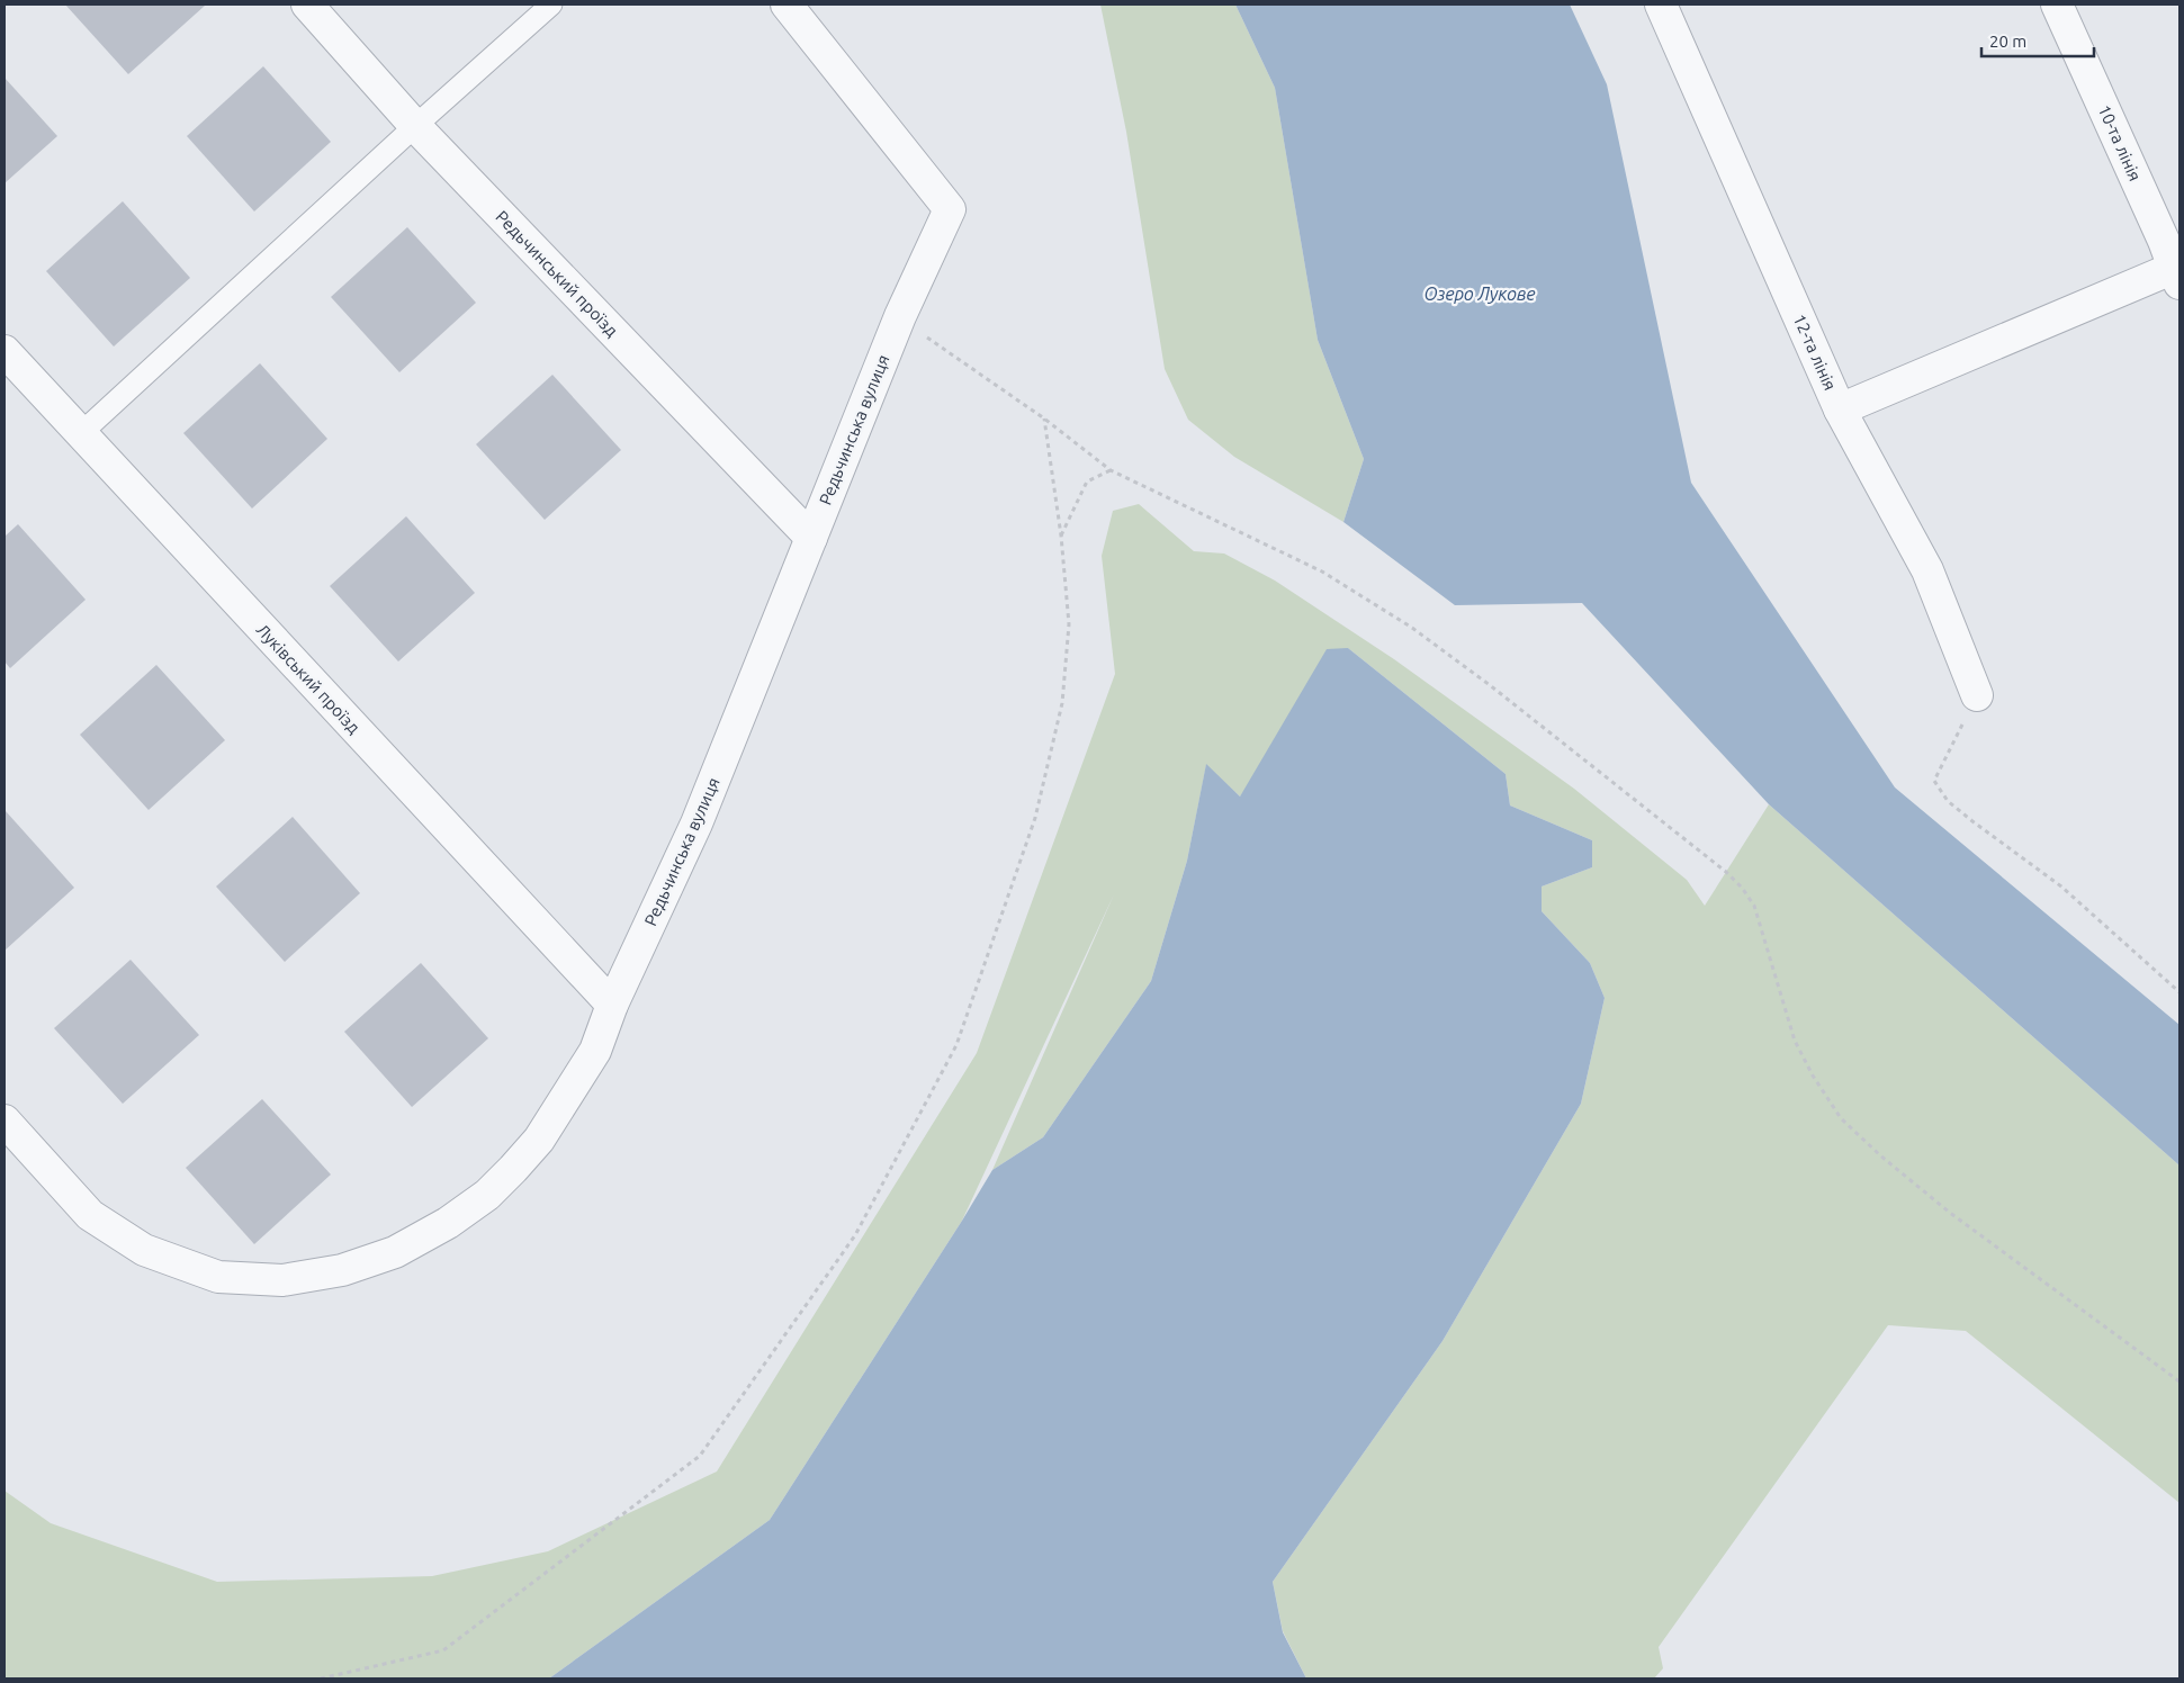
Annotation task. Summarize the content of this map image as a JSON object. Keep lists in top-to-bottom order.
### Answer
{
  "streets": {
    "street": [
      "10-та лінія",
      "Редьчинський проїзд",
      "12-та лінія",
      "Редьчинська вулиця",
      "Луківський проїзд"
    ]
  },
  "crossings": [
    ["Редьчинський проїзд", "Редьчинська вулиця"],
    ["Редьчинська вулиця", "Луківський проїзд"]
  ],
  "water": ["Озеро Лукове"],
  "scale_bar": "20 m"
}
